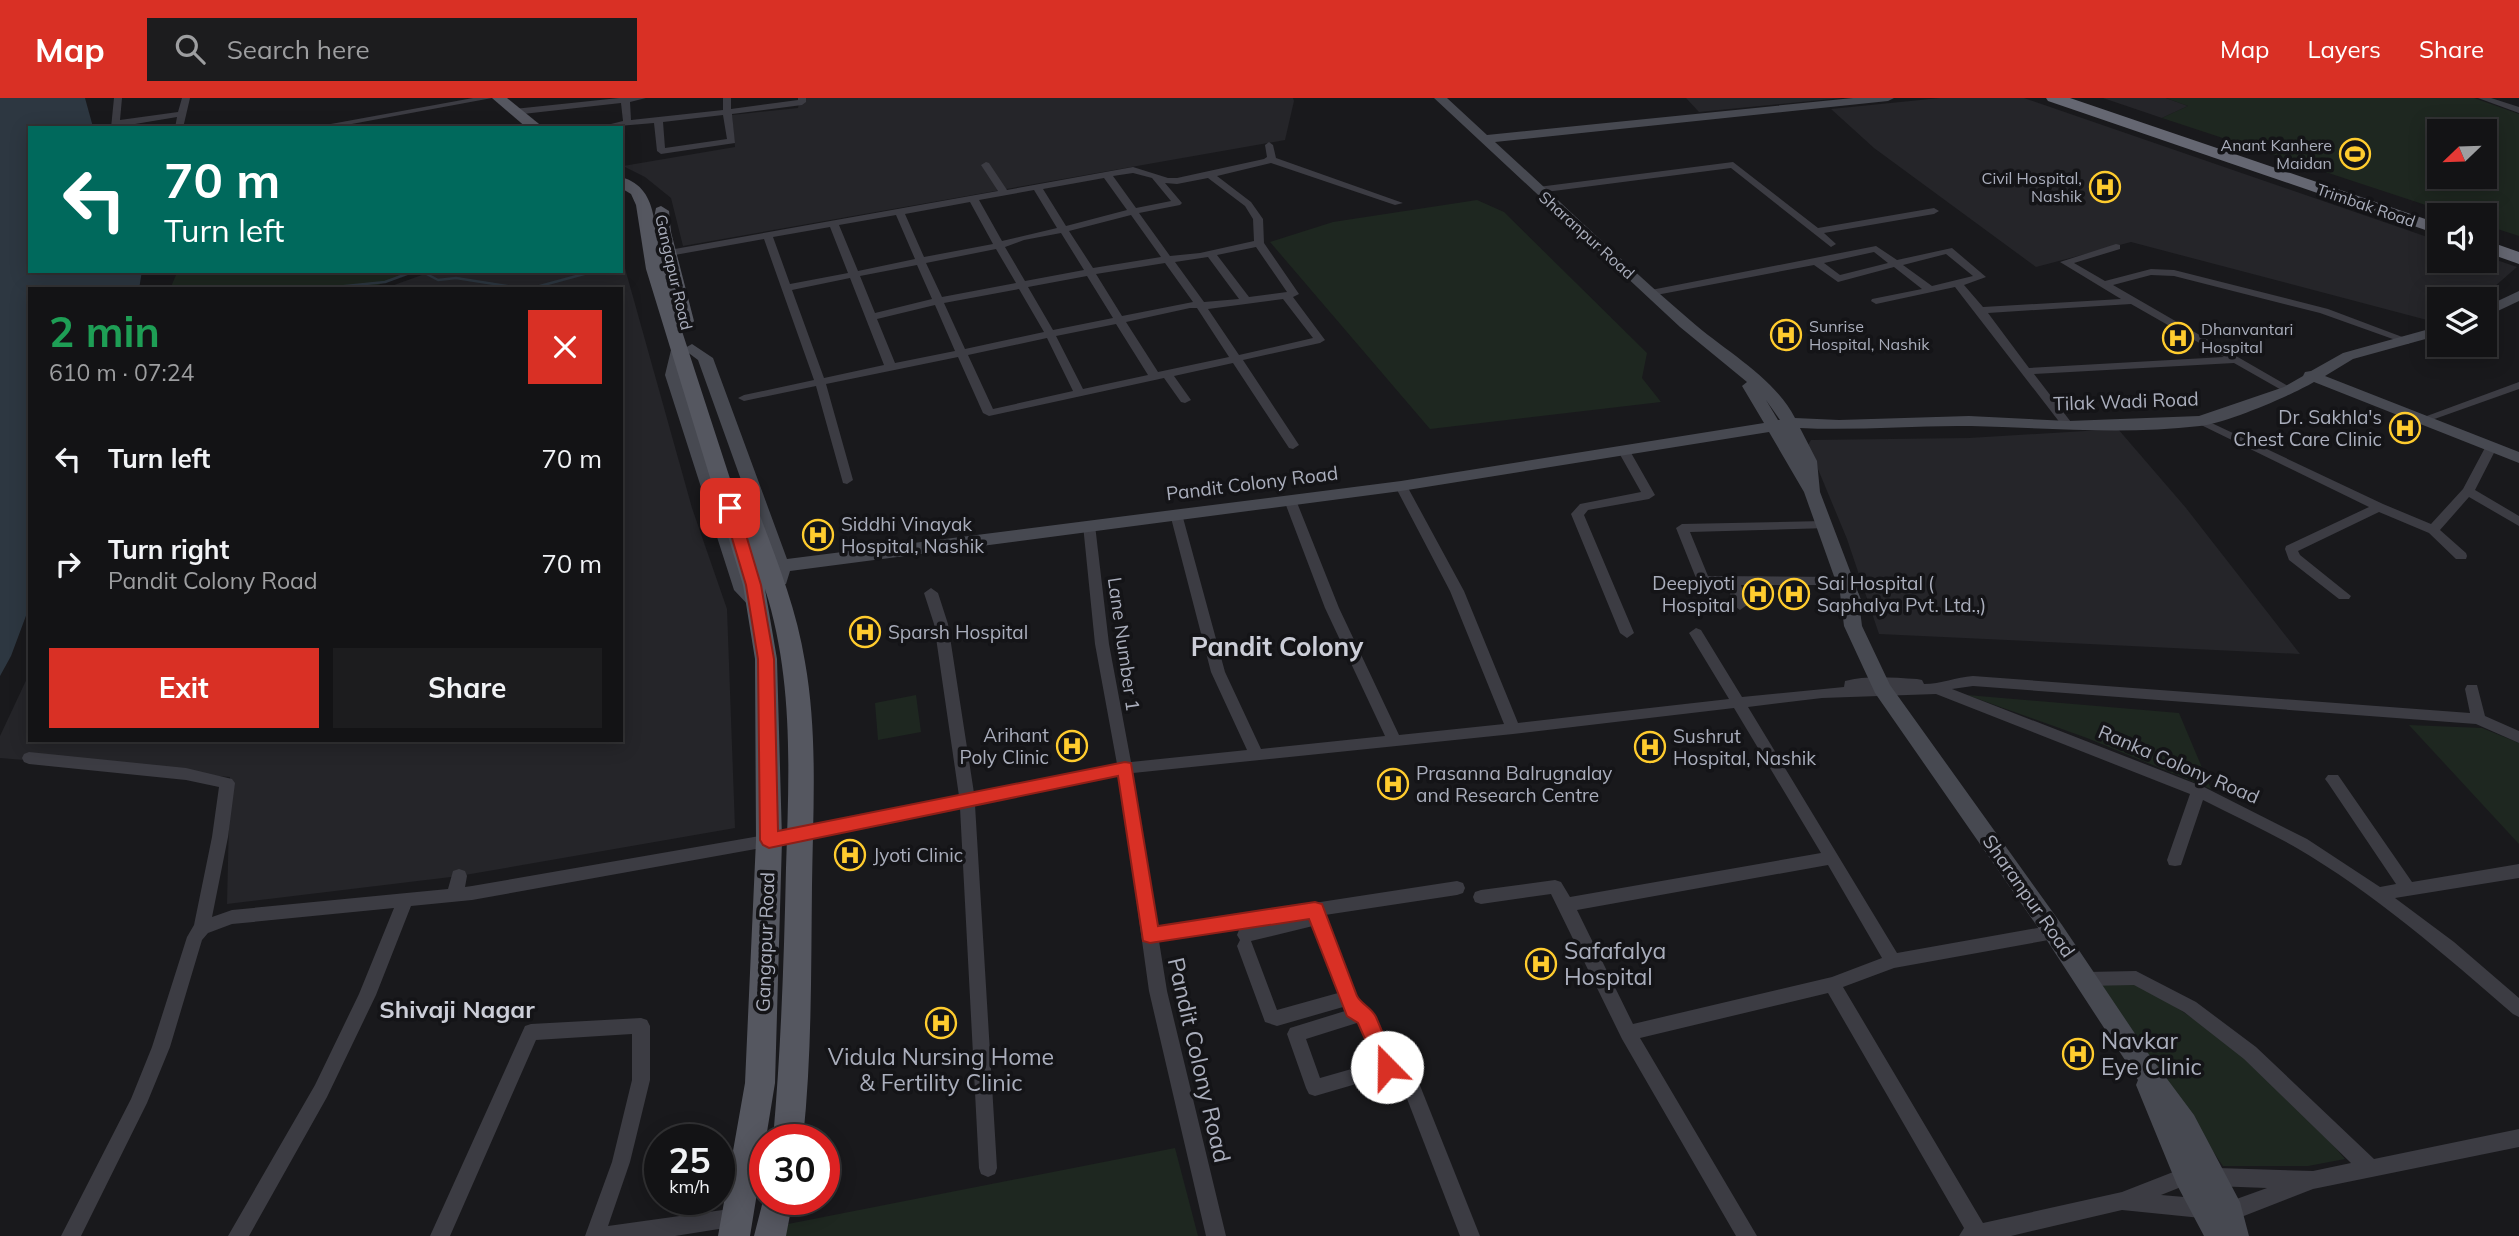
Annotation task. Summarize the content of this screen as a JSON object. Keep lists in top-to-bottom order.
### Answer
{
  "streets": {
    "highway": ["Trimbak Road"],
    "main road": ["Gangapur Road"],
    "street": [
      "Sharanpur Road",
      "Tilak Wadi Road",
      "Pandit Colony Road",
      "Lane Number 1",
      "Ranka Colony Road"
    ]
  },
  "crossings": [
    ["Sharanpur Road", "Tilak Wadi Road"],
    ["Sharanpur Road", "Pandit Colony Road"],
    ["Sharanpur Road", "Ranka Colony Road"],
    ["Gangapur Road", "Pandit Colony Road"],
    ["Tilak Wadi Road", "Pandit Colony Road"],
    ["Pandit Colony Road", "Lane Number 1"]
  ],
  "districts": ["Pandit Colony", "Shivaji Nagar"],
  "places": {
    "sports": ["Anant Kanhere Maidan"],
    "hospital": [
      "Civil Hospital, Nashik",
      "Sunrise Hospital, Nashik",
      "Dhanvantari Hospital",
      "Dr. Sakhla's Chest Care Clinic",
      "Siddhi Vinayak Hospital, Nashik",
      "Deepjyoti Hospital",
      "Sai Hospital ( Saphalya Pvt. Ltd.,)",
      "Sparsh Hospital",
      "Arihant Poly Clinic",
      "Sushrut Hospital, Nashik",
      "Prasanna Balrugnalay and Research Centre",
      "Jyoti Clinic",
      "Safafalya Hospital",
      "Vidula Nursing Home & Fertility Clinic",
      "Navkar Eye Clinic"
    ]
  },
  "north": "bottom left",
  "page": {
    "header": "Map",
    "search": "Search here",
    "nav": ["Map", "Layers", "Share"],
    "turn": ["70 m", "Turn left"],
    "heading": ["2 min", "610 m · 07:24"],
    "list": [
      {
        "name": "Turn left",
        "value": "70 m"
      },
      {
        "name": "Turn right",
        "note": "Pandit Colony Road",
        "value": "70 m"
      }
    ],
    "buttons": ["Exit", "Share"],
    "speed": "25 km/h",
    "limit": "30"
  }
}
